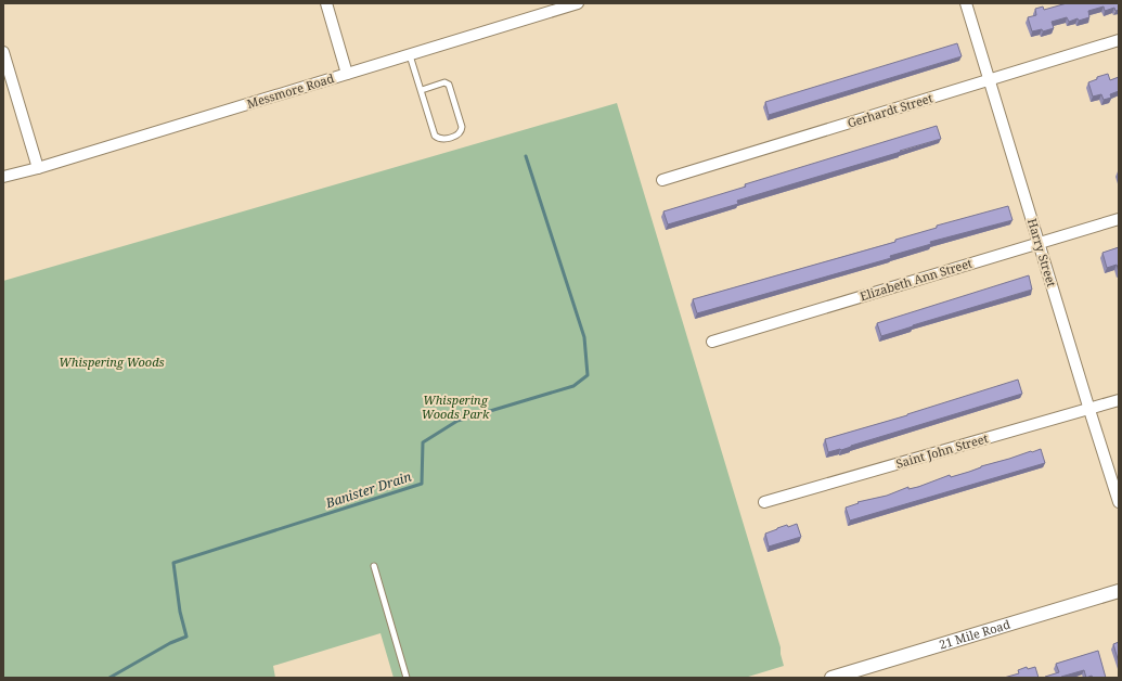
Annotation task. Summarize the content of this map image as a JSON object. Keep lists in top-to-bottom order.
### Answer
{
  "streets": {
    "street": [
      "Messmore Road",
      "Gerhardt Street",
      "Harry Street",
      "Elizabeth Ann Street",
      "Saint John Street",
      "21 Mile Road"
    ]
  },
  "crossings": [
    ["Gerhardt Street", "Harry Street"],
    ["Harry Street", "Elizabeth Ann Street"],
    ["Harry Street", "Saint John Street"]
  ],
  "water": ["Banister Drain"],
  "parks": ["Whispering Woods", "Whispering Woods Park"]
}
